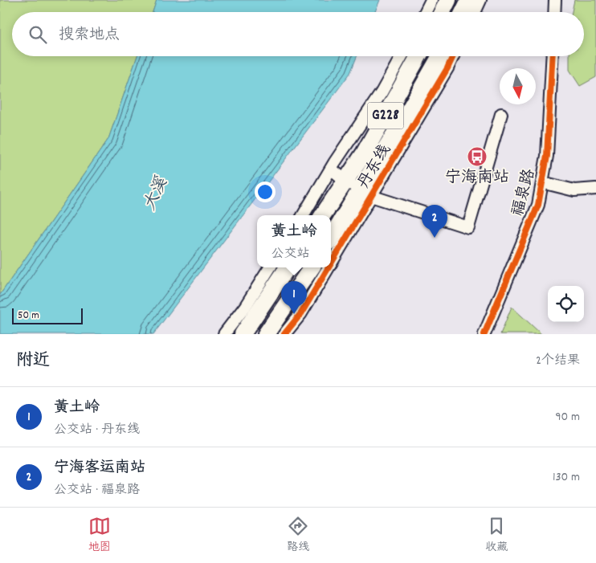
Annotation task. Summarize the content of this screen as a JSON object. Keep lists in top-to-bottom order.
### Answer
{
  "streets": {
    "highway": ["G228", "丹东线"],
    "street": ["福泉路"]
  },
  "water": ["大溪"],
  "places": {
    "bus stop": ["宁海南站"]
  },
  "scale_bar": "50 m",
  "north": "bottom",
  "page": {
    "search": "搜索地点",
    "pins": ["2", "1"],
    "popup": ["黄土岭", "公交站"],
    "scale": "50 m",
    "heading": ["附近", "2个结果"],
    "list": [
      {
        "mark": "1",
        "name": "黄土岭",
        "note": "公交站 · 丹东线",
        "value": "90 m"
      },
      {
        "mark": "2",
        "name": "宁海客运南站",
        "note": "公交站 · 福泉路",
        "value": "130 m"
      }
    ],
    "nav": ["地图", "路线", "收藏"]
  }
}
